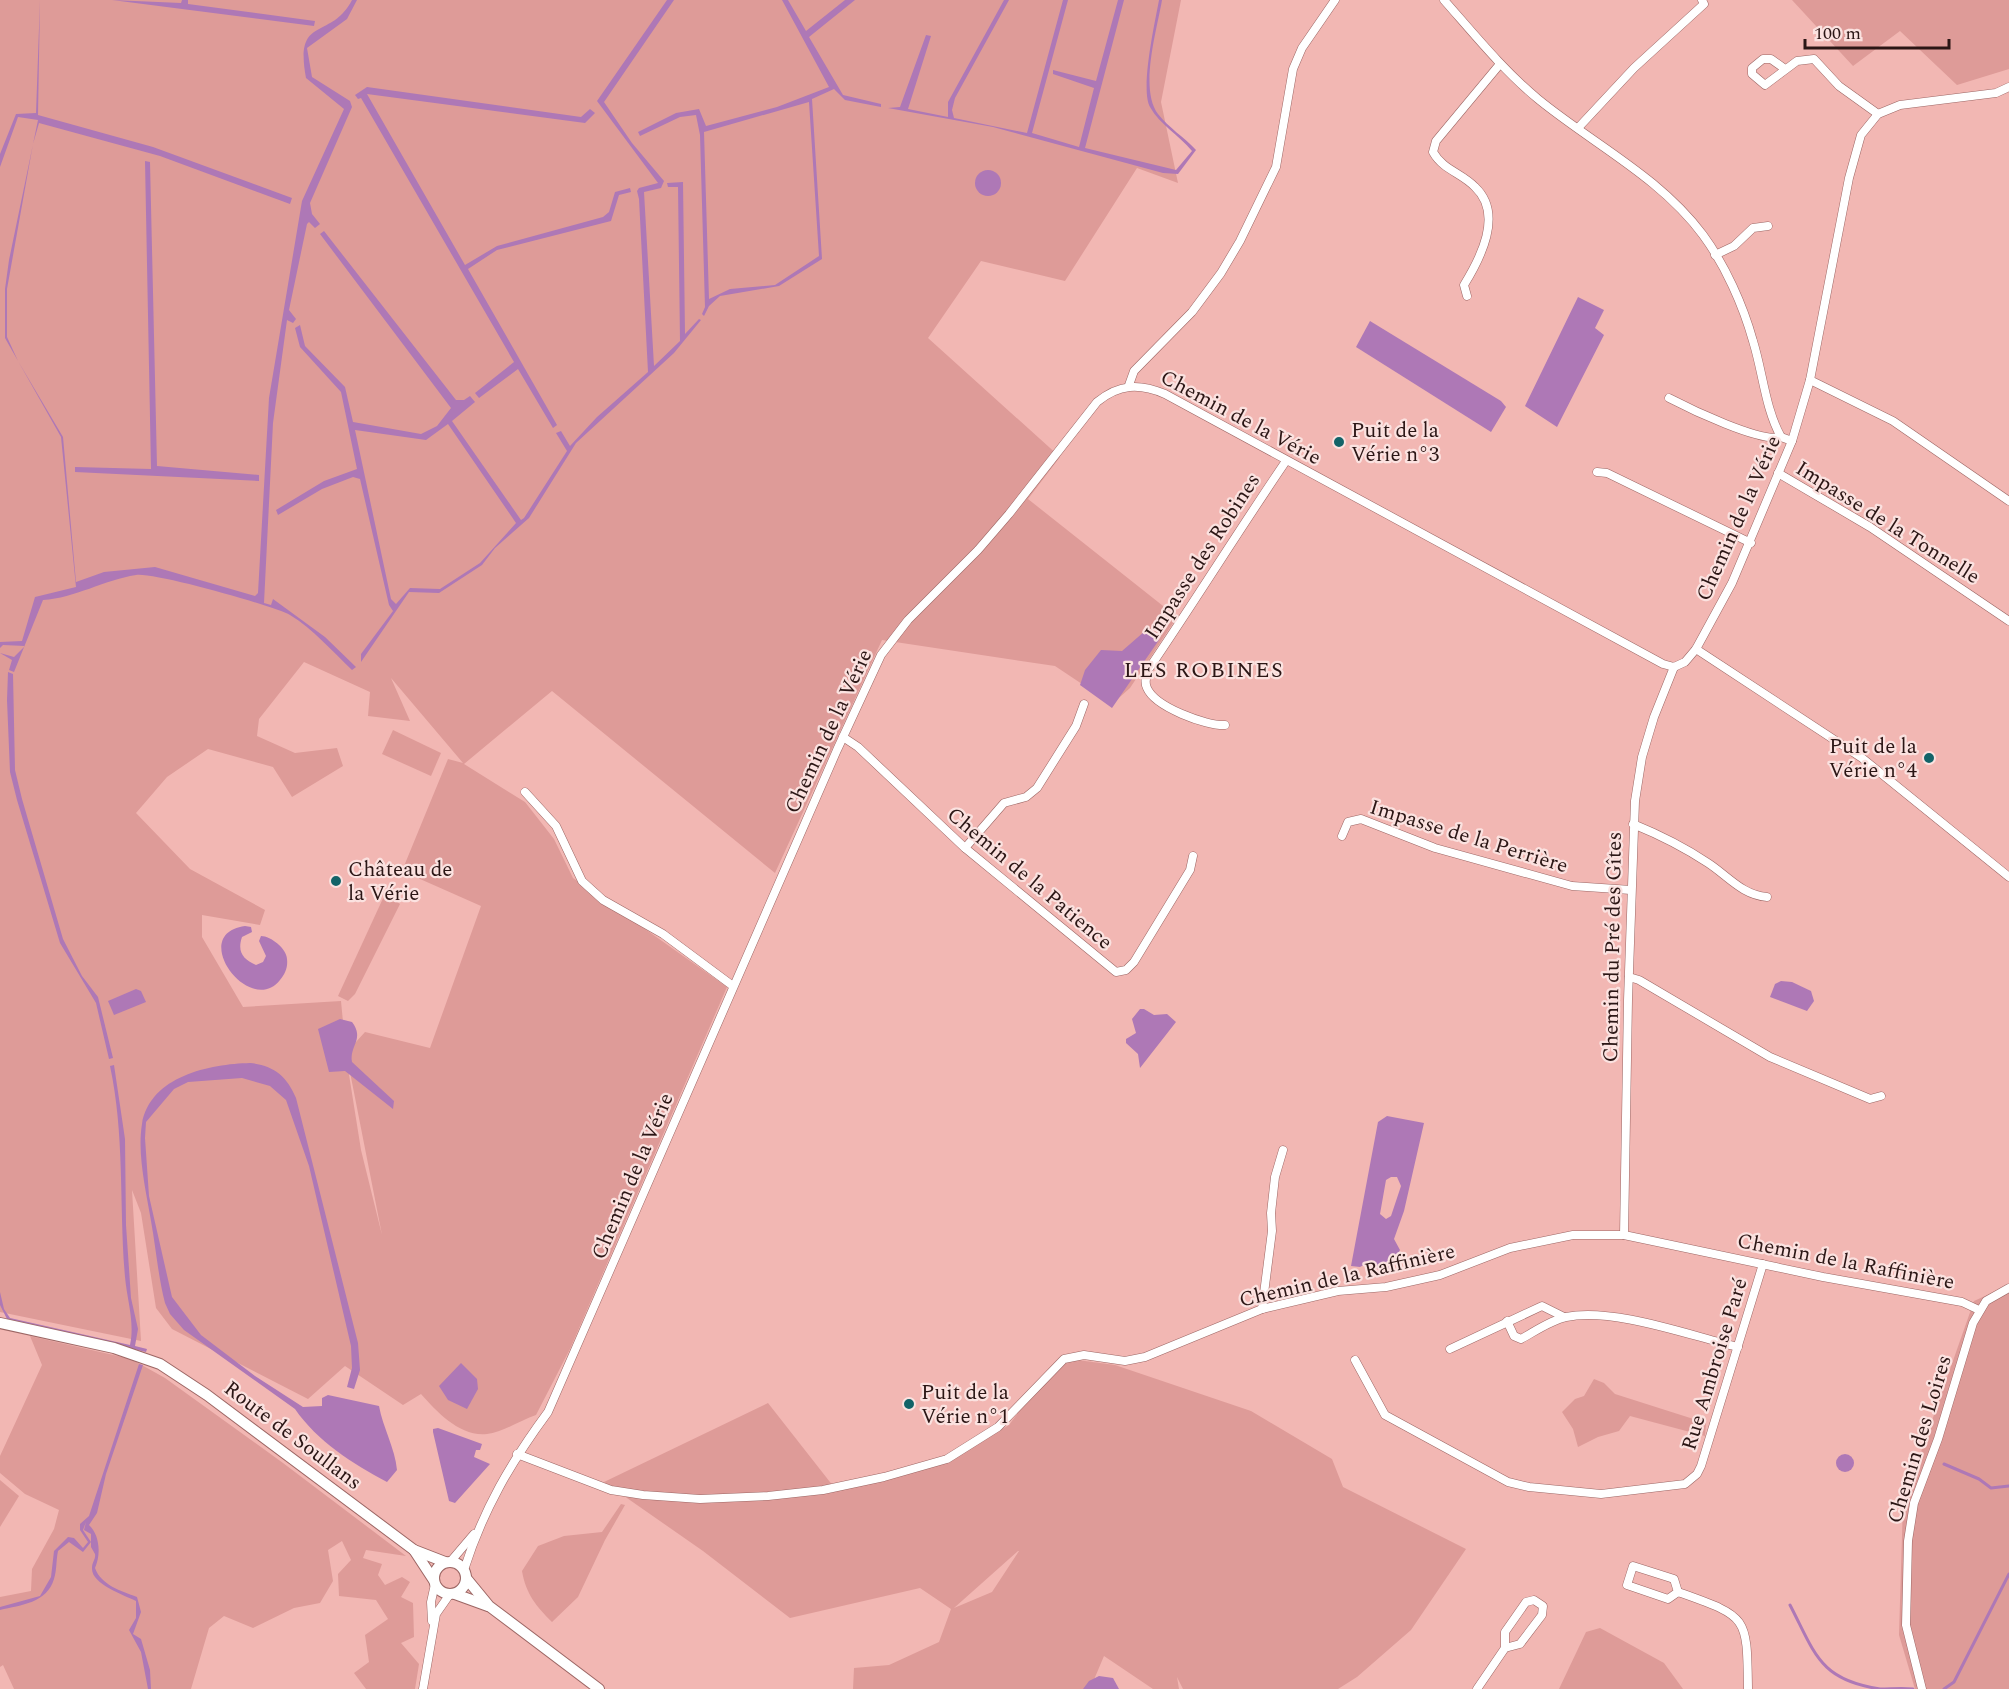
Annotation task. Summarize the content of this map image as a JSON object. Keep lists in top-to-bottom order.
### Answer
{
  "streets": {
    "main road": ["Route de Soullans"],
    "street": [
      "Chemin de la Vérie",
      "Impasse de la Tonnelle",
      "Impasse des Robines",
      "Impasse de la Perrière",
      "Chemin de la Patience",
      "Chemin du Pré des Gîtes",
      "Chemin de la Raffinière",
      "Rue Ambroise Paré",
      "Chemin des Loires"
    ]
  },
  "crossings": [
    ["Chemin de la Vérie", "Impasse de la Tonnelle"],
    ["Chemin de la Vérie", "Impasse des Robines"],
    ["Chemin de la Vérie", "Chemin de la Patience"],
    ["Chemin de la Vérie", "Chemin du Pré des Gîtes"],
    ["Chemin de la Vérie", "Chemin de la Raffinière"],
    ["Chemin de la Vérie", "Route de Soullans"],
    ["Impasse de la Perrière", "Chemin du Pré des Gîtes"],
    ["Chemin du Pré des Gîtes", "Chemin de la Raffinière"],
    ["Chemin de la Raffinière", "Rue Ambroise Paré"],
    ["Chemin de la Raffinière", "Chemin des Loires"]
  ],
  "districts": ["LES ROBINES"],
  "places": [
    "Puit de la Vérie n°3",
    "Puit de la Vérie n°4",
    "Château de la Vérie",
    "Puit de la Vérie n°1"
  ],
  "scale_bar": "100 m"
}
